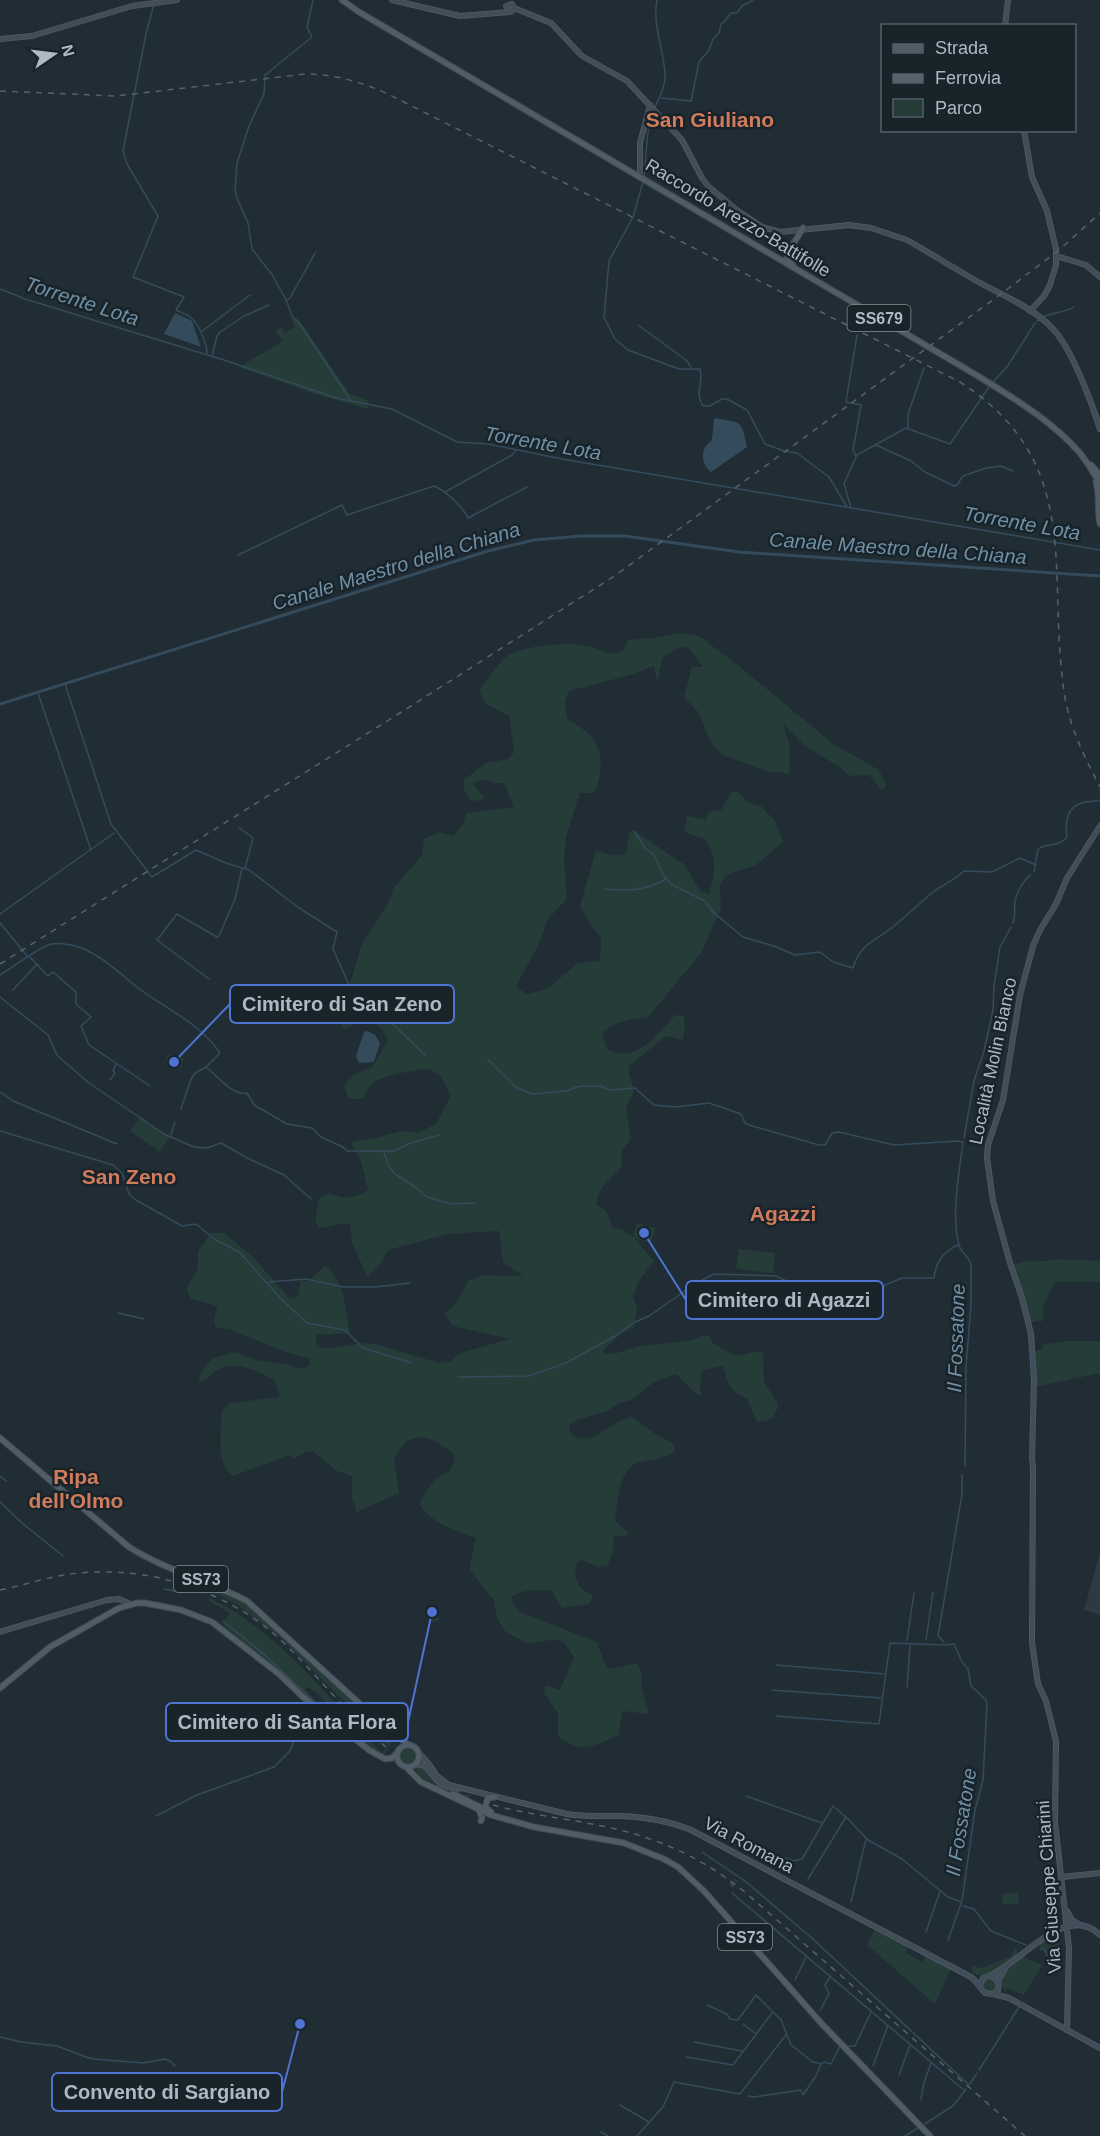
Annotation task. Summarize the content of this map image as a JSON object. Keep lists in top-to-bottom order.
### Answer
{
  "streets": {
    "main road": [
      "Raccordo Arezzo-Battifolle",
      "SS679",
      "Località Molin Bianco",
      "SS73",
      "Via Romana",
      "Via Giuseppe Chiarini"
    ]
  },
  "crossings": [
    ["Località Molin Bianco", "Via Giuseppe Chiarini"],
    ["SS73", "Via Romana"]
  ],
  "districts": [
    "San Giuliano",
    "San Zeno",
    "Agazzi",
    "Ripa dell'Olmo"
  ],
  "water": ["Torrente Lota", "Canale Maestro della Chiana", "Il Fossatone"],
  "places": [
    "Cimitero di San Zeno",
    "Cimitero di Agazzi",
    "Cimitero di Santa Flora",
    "Convento di Sargiano"
  ],
  "legend": ["Strada", "Ferrovia", "Parco"],
  "north": "right"
}
